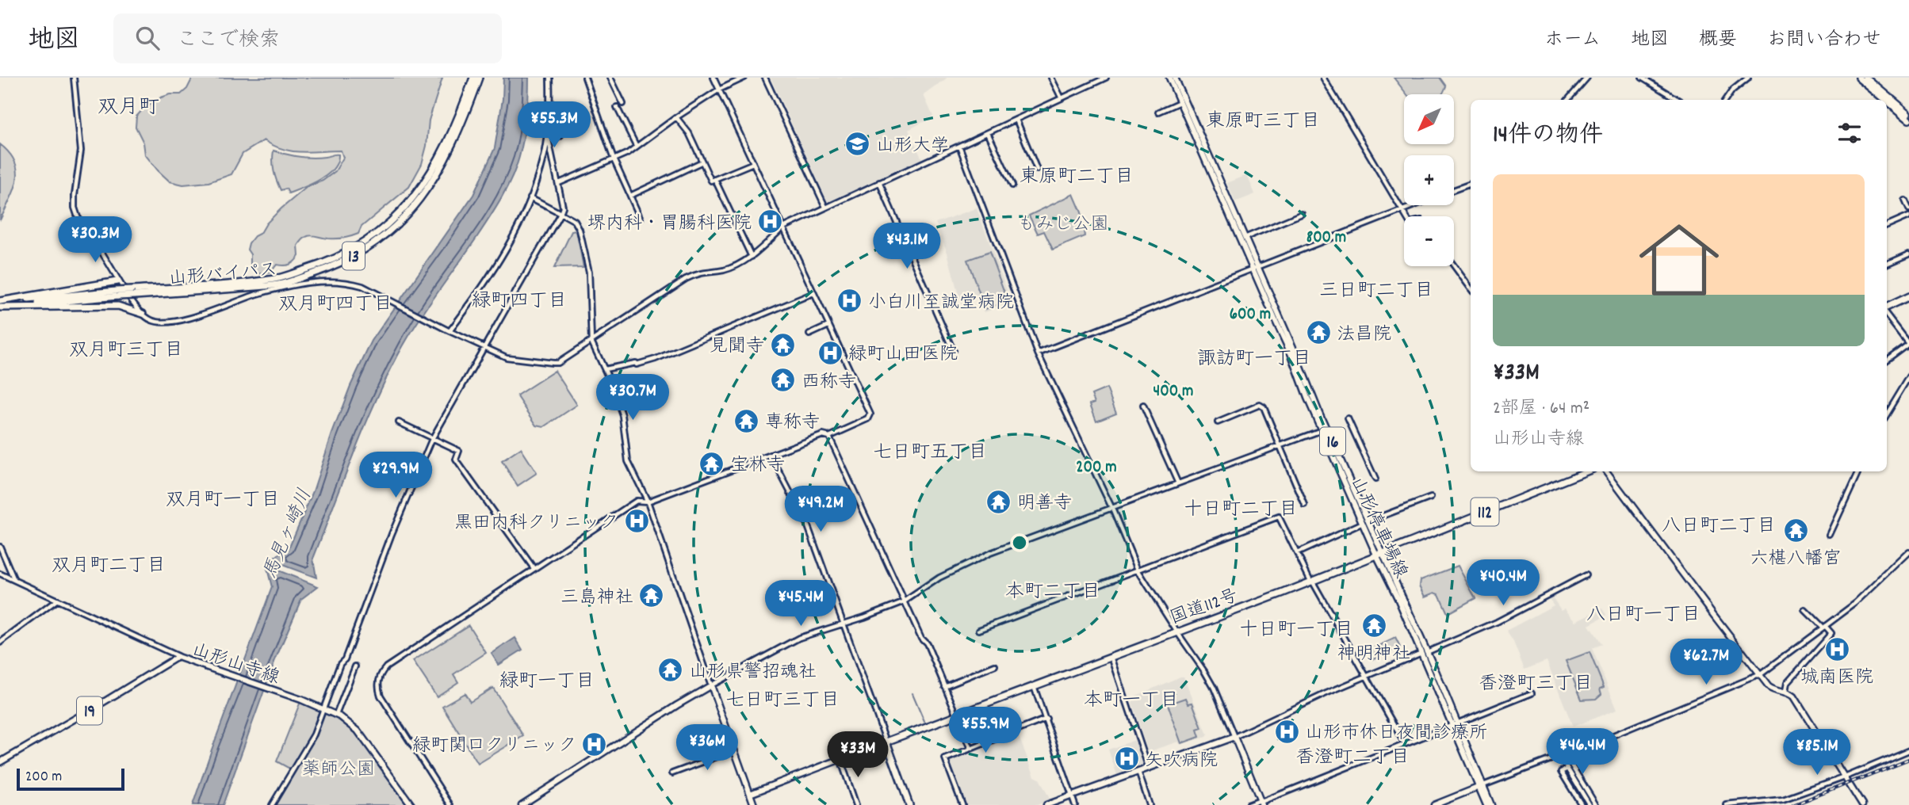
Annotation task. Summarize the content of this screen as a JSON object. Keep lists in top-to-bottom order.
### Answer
{
  "streets": {
    "highway": [
      "13",
      "山形バイパス",
      "112",
      "国道112号"
    ],
    "main road": [
      "16",
      "山形停車場線",
      "山形山寺線",
      "19"
    ]
  },
  "crossings": [
    ["山形停車場線", "国道112号"]
  ],
  "districts": [
    "双月町",
    "東原町三丁目",
    "東原町二丁目",
    "三日町二丁目",
    "緑町四丁目",
    "双月町四丁目",
    "双月町三丁目",
    "諏訪町一丁目",
    "七日町五丁目",
    "双月町一丁目",
    "十日町二丁目",
    "八日町二丁目",
    "双月町二丁目",
    "本町二丁目",
    "八日町一丁目",
    "十日町一丁目",
    "緑町一丁目",
    "香澄町三丁目",
    "七日町三丁目",
    "本町一丁目",
    "香澄町二丁目"
  ],
  "water": ["馬見ヶ崎川"],
  "parks": ["もみじ公園", "薬師公園"],
  "places": {
    "school or university": ["山形大学"],
    "hospital": [
      "堺内科・胃腸科医院",
      "小白川至誠堂病院",
      "緑町山田医院",
      "黒田内科クリニック",
      "城南医院",
      "山形市休日夜間診療所",
      "緑町関口クリニック",
      "矢吹病院"
    ],
    "temple": [
      "法昌院",
      "見聞寺",
      "西称寺",
      "専称寺",
      "宝林寺",
      "明善寺",
      "六椹八幡宮",
      "三島神社",
      "神明神社",
      "山形県警招魂社"
    ]
  },
  "scale_bar": "200 m",
  "north": "bottom left",
  "page": {
    "header": "地図",
    "search": "ここで検索",
    "nav": [
      "ホーム",
      "地図",
      "概要",
      "お問い合わせ"
    ],
    "map_buttons": ["+", "−"],
    "heading": "14件の物件",
    "price": [
      "¥55.3M",
      "¥30.3M",
      "¥43.1M",
      "¥30.7M",
      "¥29.9M",
      "¥49.2M",
      "¥40.4M",
      "¥45.4M",
      "¥62.7M",
      "¥55.9M",
      "¥36M",
      "¥46.4M",
      "¥85.1M",
      "¥33M"
    ],
    "list": [
      {
        "name": "¥33M",
        "note": "2部屋 · 64 m² · 山形山寺線"
      }
    ],
    "scale": "200 m"
  },
  "rings": [
    "800 m",
    "600 m",
    "400 m",
    "200 m"
  ]
}
